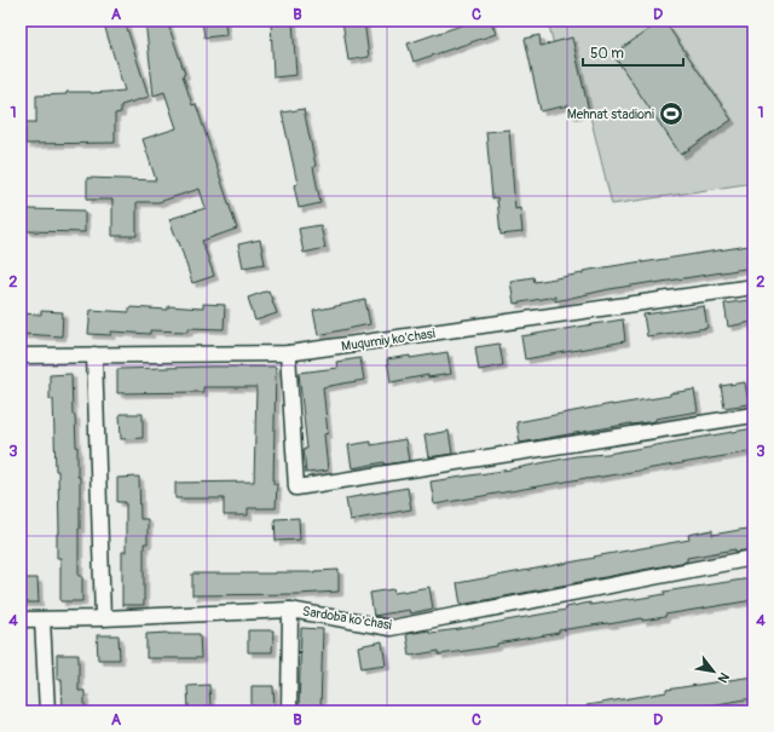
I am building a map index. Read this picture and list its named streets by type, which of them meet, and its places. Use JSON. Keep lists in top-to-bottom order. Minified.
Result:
{"streets":{"street":["Muqumiy ko'chasi","Sardoba ko'chasi"]},"places":{"sports":["Mehnat stadioni"]},"scale_bar":"50 m","north":"bottom right","grid":{"columns":["A","B","C","D"],"rows":["1","2","3","4"]}}
